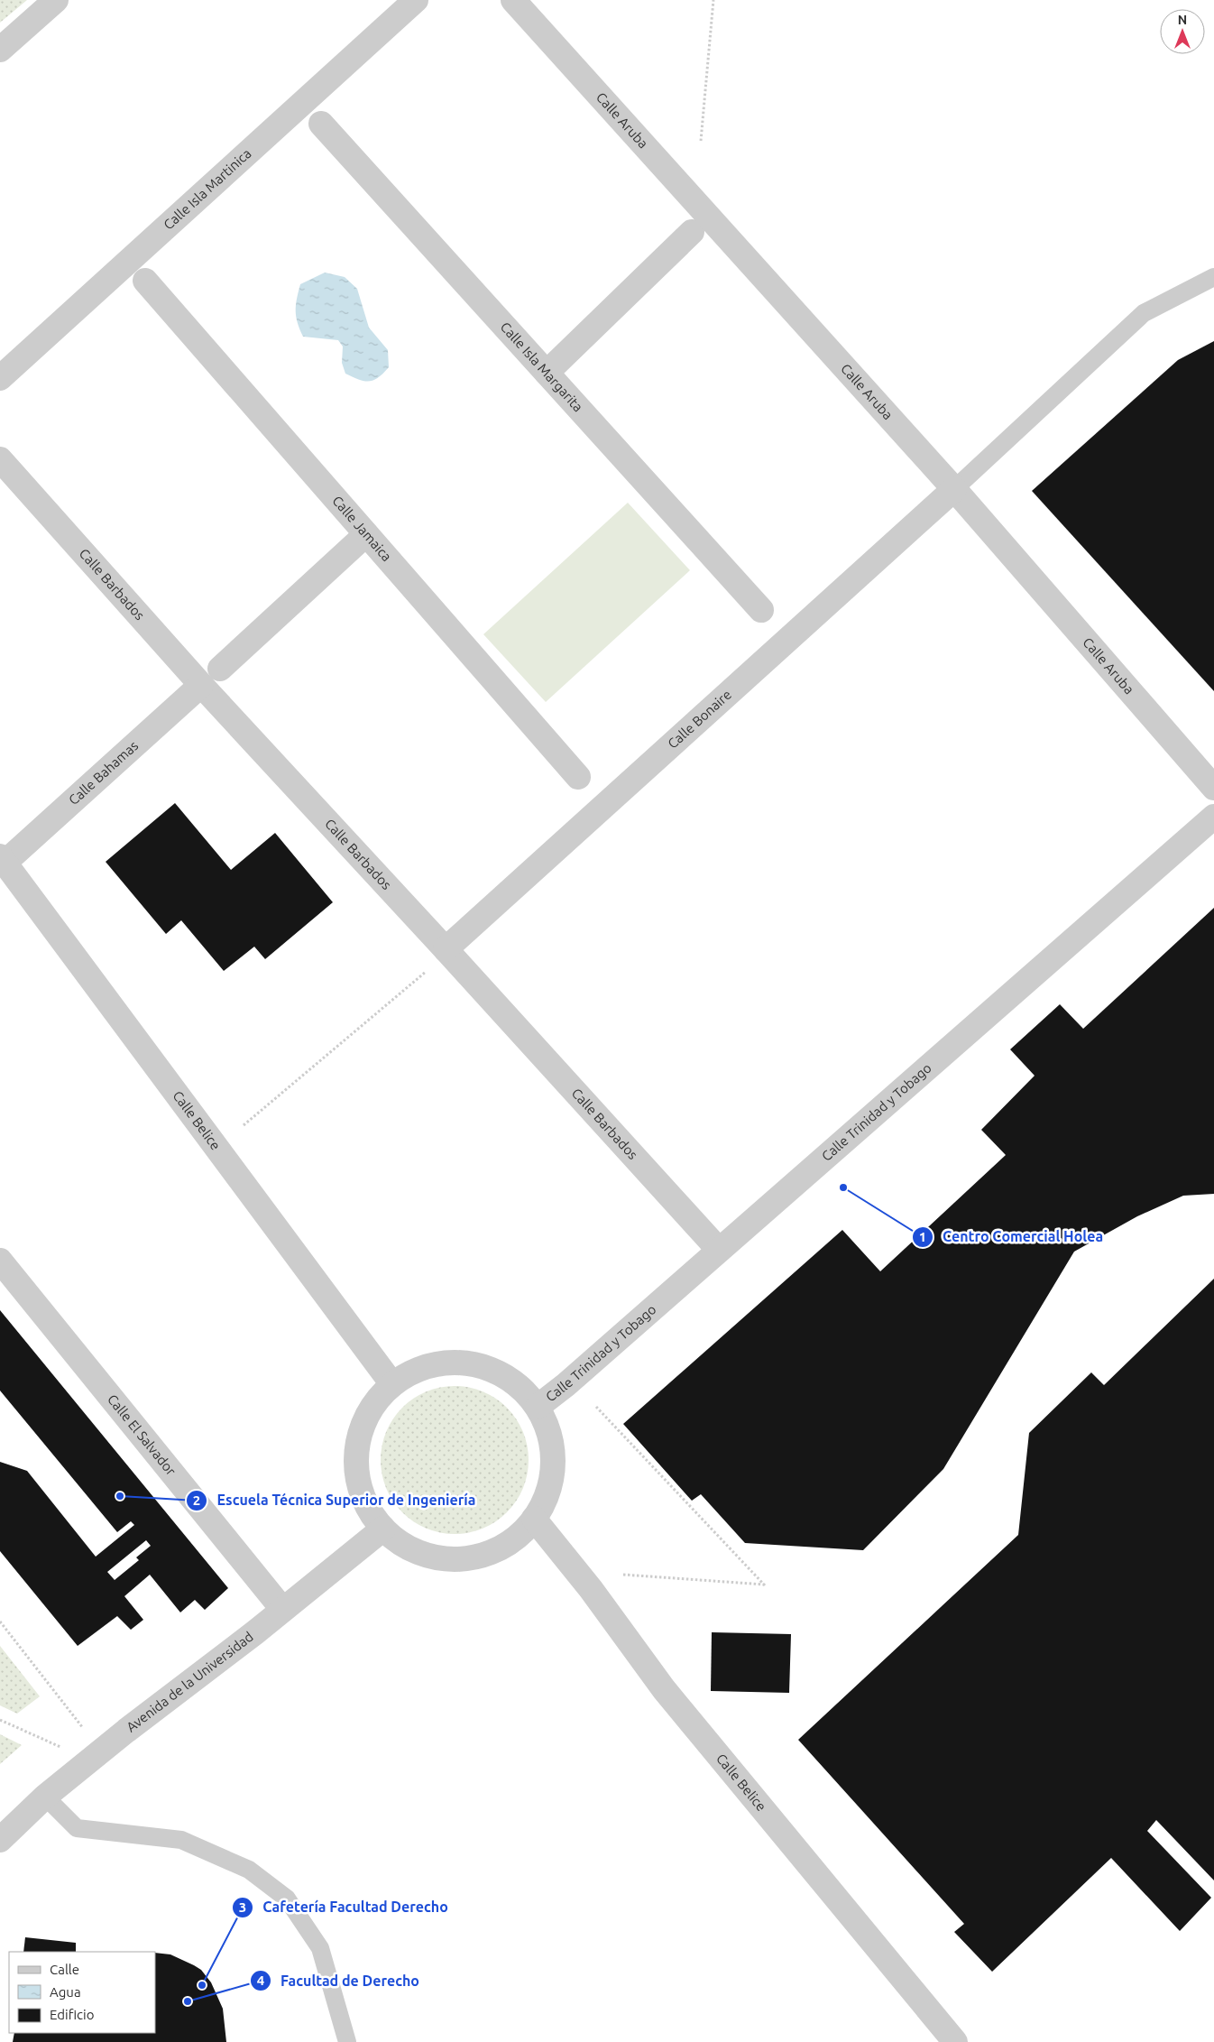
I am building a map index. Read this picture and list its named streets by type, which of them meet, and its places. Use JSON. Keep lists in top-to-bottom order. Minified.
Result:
{"streets":{"street":["Calle Aruba","Calle Isla Martinica","Calle Isla Margarita","Calle Jamaica","Calle Barbados","Calle Bonaire","Calle Bahamas","Calle Trinidad y Tobago","Calle Belice","Calle El Salvador","Avenida de la Universidad"]},"crossings":[["Calle Aruba","Calle Bonaire"],["Calle Barbados","Calle Bonaire"],["Calle Barbados","Calle Bahamas"],["Calle Barbados","Calle Trinidad y Tobago"],["Calle Bahamas","Calle Belice"],["Calle El Salvador","Avenida de la Universidad"]],"places":["Centro Comercial Holea","Escuela Técnica Superior de Ingeniería","Cafetería Facultad Derecho","Facultad de Derecho"],"legend":["Calle","Agua","Edificio"],"north":"top"}
